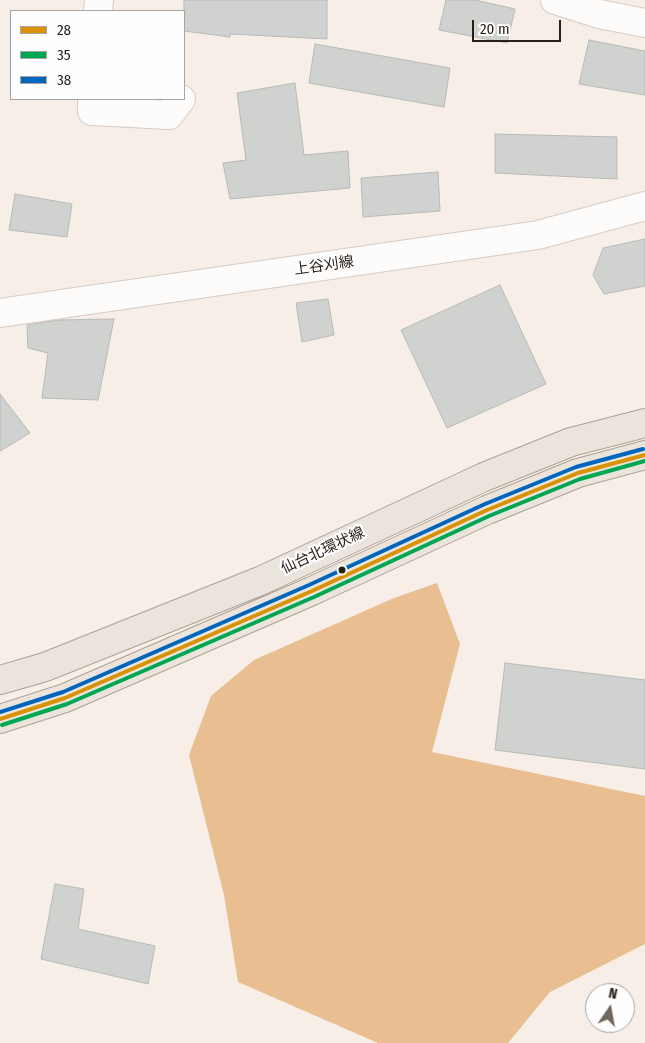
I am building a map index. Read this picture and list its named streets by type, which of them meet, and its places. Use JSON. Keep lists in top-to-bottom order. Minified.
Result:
{"streets":{"main road":["仙台北環状線"],"street":["上谷刈線"]},"lines":["transit line 38","transit line 28","transit line 35"],"legend":["28","35","38"],"scale_bar":"20 m","north":"top"}
